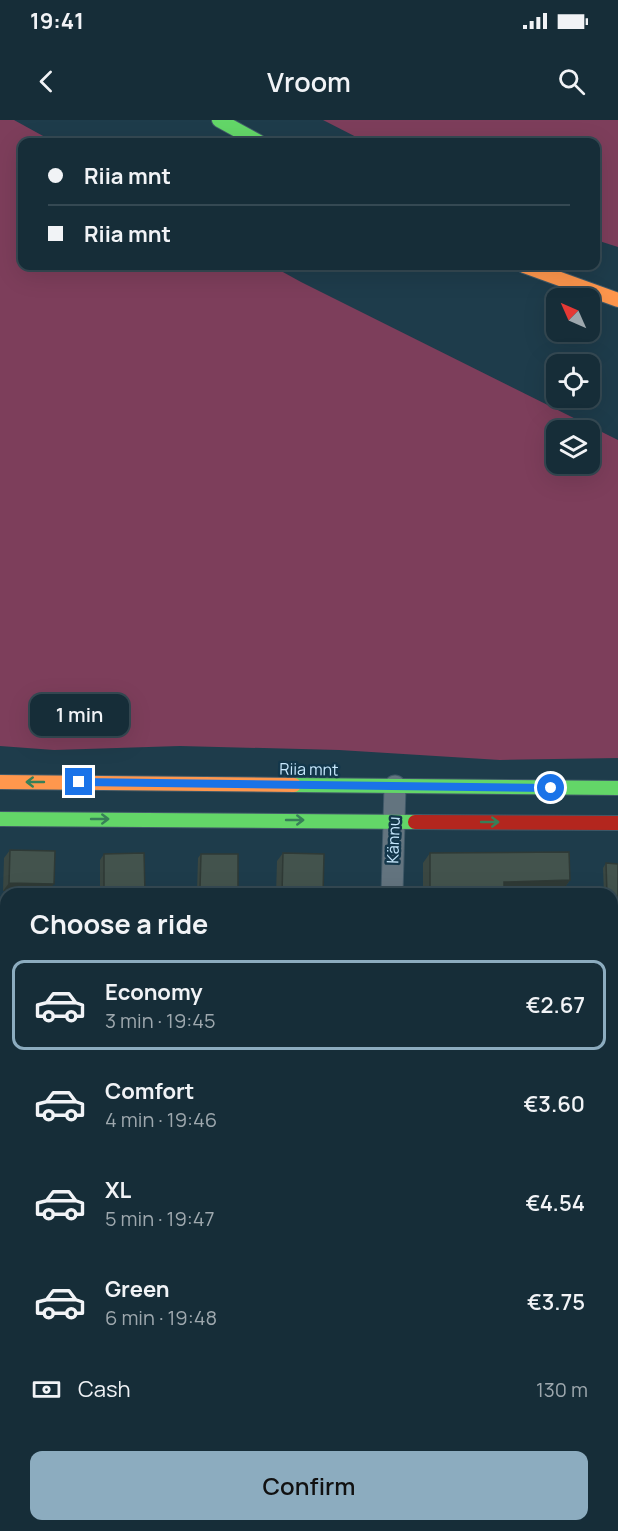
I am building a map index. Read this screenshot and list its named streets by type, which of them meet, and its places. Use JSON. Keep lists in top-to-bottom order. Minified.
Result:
{"streets":{"main road":["Riia mnt"],"street":["Kännu"]},"crossings":[["Riia mnt","Kännu"]],"north":"top left","page":{"status":"19:41","header":"Vroom","banner":["Riia mnt","Riia mnt"],"bubble":"1 min","heading":"Choose a ride","list":[{"name":"Economy","note":"3 min · 19:45","value":"€2.67"},{"name":"Comfort","note":"4 min · 19:46","value":"€3.60"},{"name":"XL","note":"5 min · 19:47","value":"€4.54"},{"name":"Green","note":"6 min · 19:48","value":"€3.75"}],"pay":["Cash","130 m"],"buttons":"Confirm"}}
